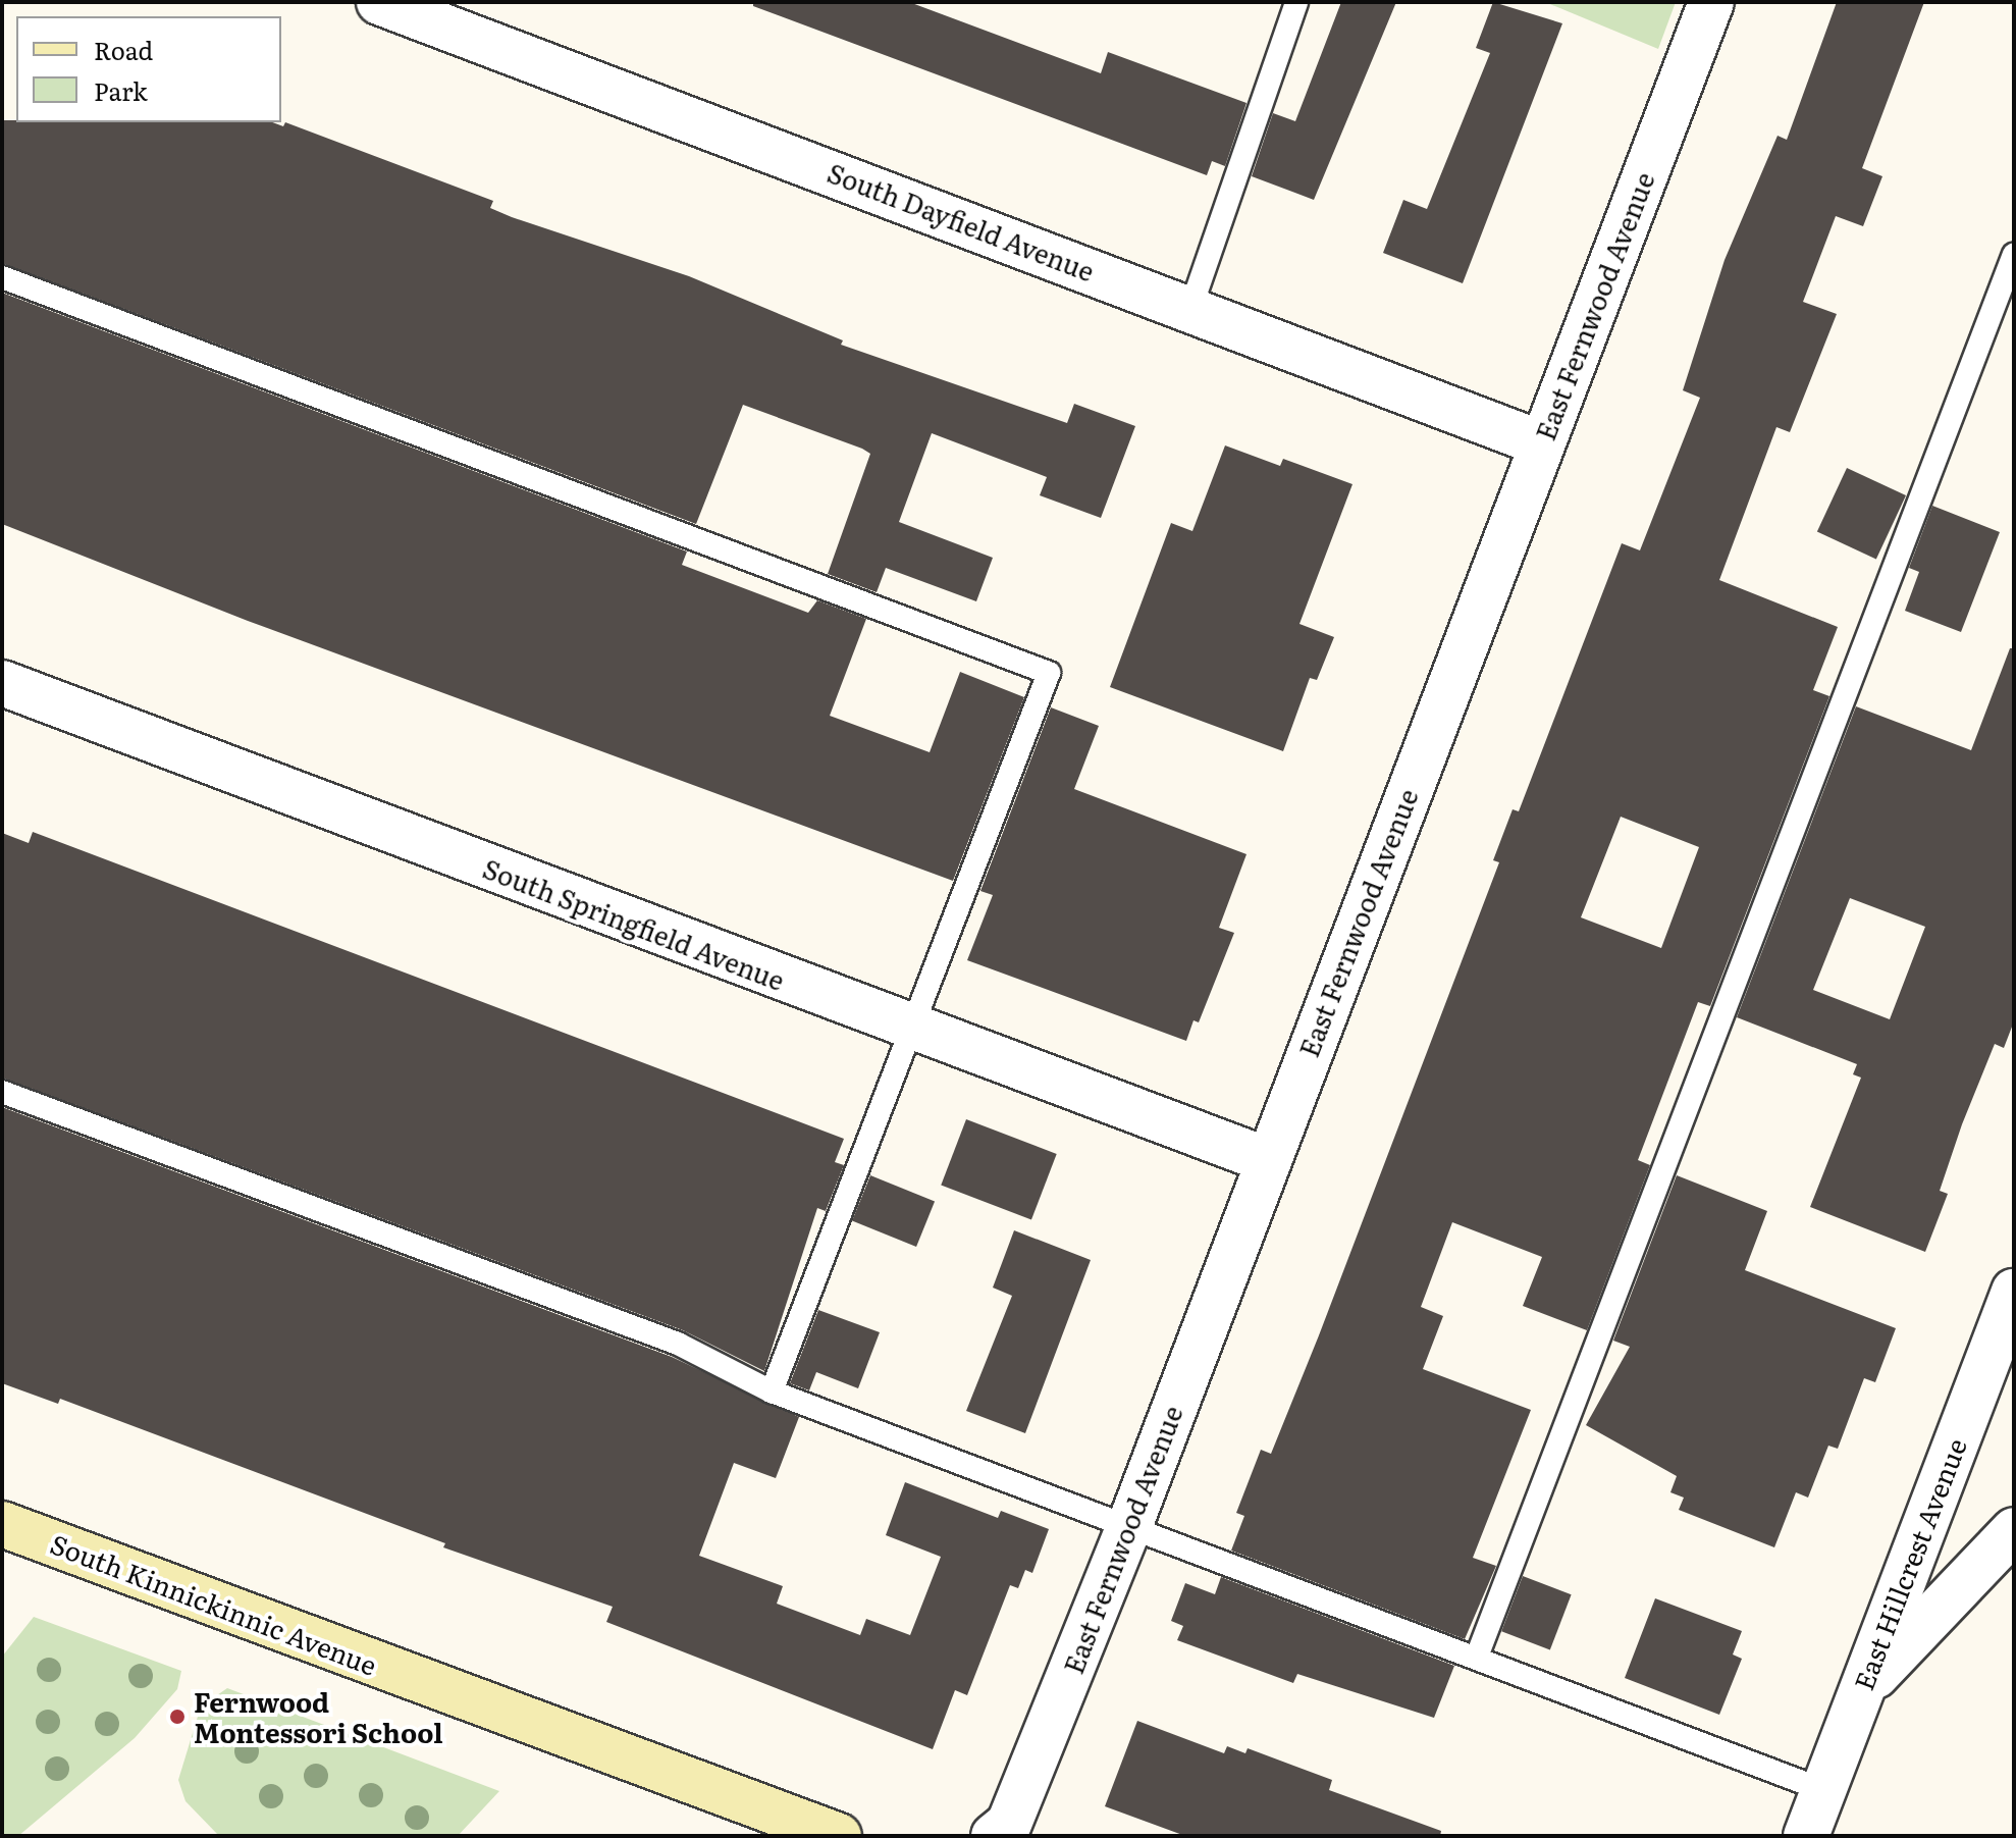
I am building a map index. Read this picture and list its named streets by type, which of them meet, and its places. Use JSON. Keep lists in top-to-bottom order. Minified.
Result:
{"streets":{"main road":["South Kinnickinnic Avenue"],"street":["South Dayfield Avenue","East Fernwood Avenue","South Springfield Avenue","East Hillcrest Avenue"]},"crossings":[["South Dayfield Avenue","East Fernwood Avenue"],["East Fernwood Avenue","South Springfield Avenue"]],"places":["Fernwood Montessori School"],"legend":["Road","Park"]}
